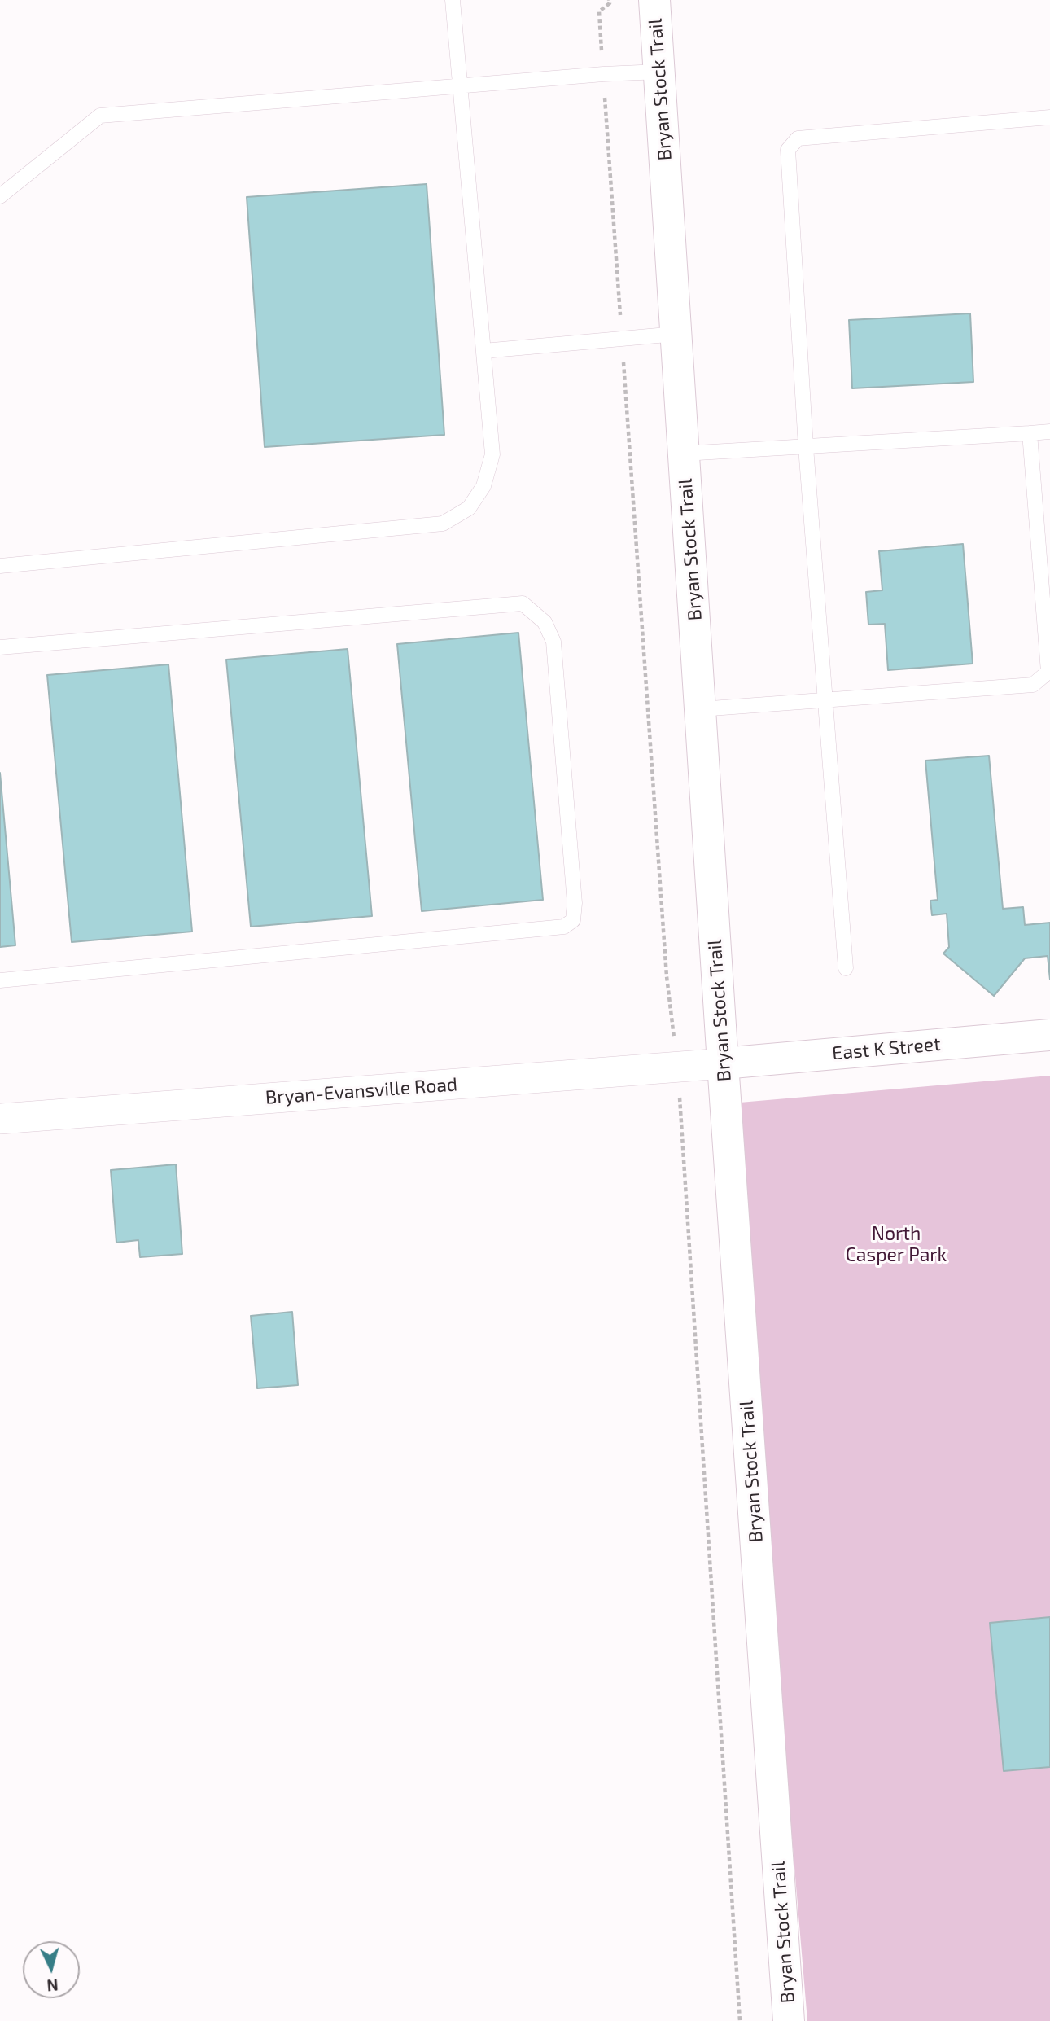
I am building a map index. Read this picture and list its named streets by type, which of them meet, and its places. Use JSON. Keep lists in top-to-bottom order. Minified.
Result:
{"streets":{"main road":["Bryan Stock Trail","East K Street"],"street":["Bryan-Evansville Road"]},"crossings":[["Bryan Stock Trail","East K Street"],["Bryan Stock Trail","Bryan-Evansville Road"],["East K Street","Bryan-Evansville Road"]],"parks":["North Casper Park"],"north":"bottom"}
